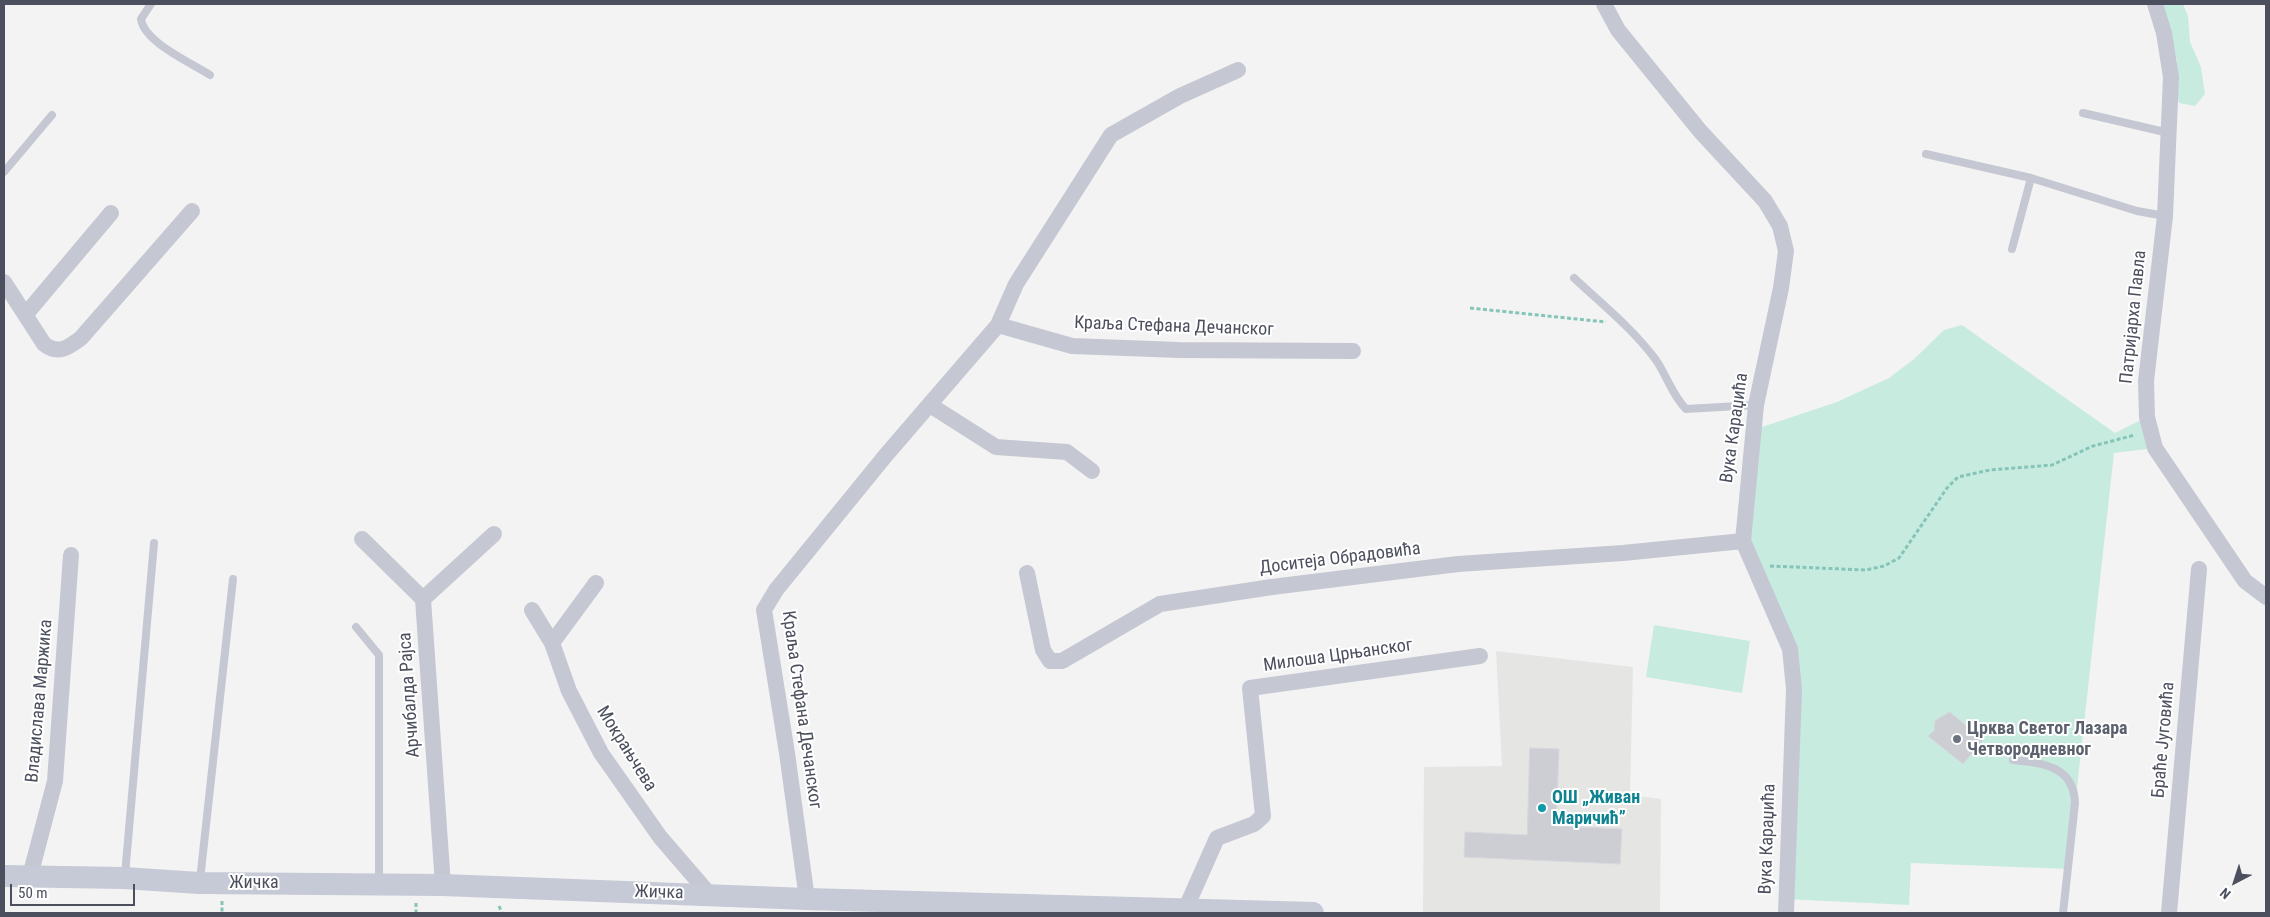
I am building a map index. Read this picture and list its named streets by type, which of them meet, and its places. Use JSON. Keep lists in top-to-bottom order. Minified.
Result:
{"streets":{"main road":["Жичка"],"street":["Патријарха Павла","Краља Стефана Дечанског","Вука Караџића","Доситеја Обрадовића","Милоша Црњанског","Арчибалда Рајса","Владислава Маржика","Браће Југовића","Мокрањчева"]},"crossings":[["Краља Стефана Дечанског","Жичка"],["Вука Караџића","Доситеја Обрадовића"],["Милоша Црњанског","Жичка"],["Арчибалда Рајса","Жичка"],["Владислава Маржика","Жичка"],["Мокрањчева","Жичка"]],"places":["Црква Светог Лазара Четвородневног","ОШ „Живан Маричић”"],"scale_bar":"50 m","north":"bottom left"}
